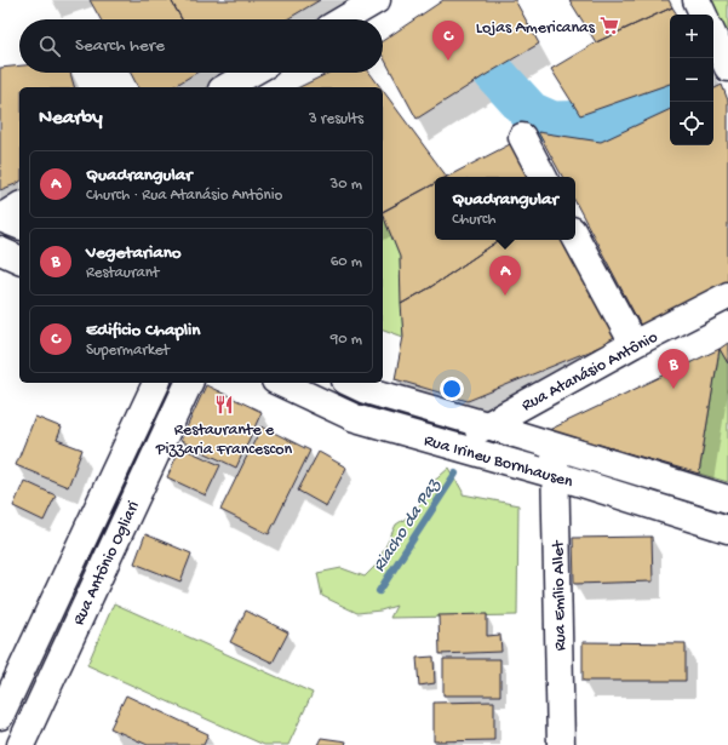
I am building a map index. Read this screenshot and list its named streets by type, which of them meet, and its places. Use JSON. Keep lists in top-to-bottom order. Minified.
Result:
{"streets":{"street":["Rua Atanásio Antônio","Rua Irineu Bornhausen","Rua Antônio Ogliari","Rua Emílio Allet"]},"crossings":[["Rua Atanásio Antônio","Rua Irineu Bornhausen"],["Rua Irineu Bornhausen","Rua Emílio Allet"]],"water":["Riacho da Paz"],"places":{"supermarket":["Lojas Americanas"],"restaurant":["Restaurante e Pizzaria Francescon"]},"page":{"map_buttons":["+","−"],"search":"Search here","pins":["C","A","B"],"heading":["Nearby","3 results"],"list":[{"mark":"A","name":"Quadrangular","note":"Church · Rua Atanásio Antônio","value":"30 m"},{"mark":"B","name":"Vegetariano","note":"Restaurant","value":"60 m"},{"mark":"C","name":"Edificio Chaplin","note":"Supermarket","value":"90 m"}],"popup":["Quadrangular","Church"]}}
